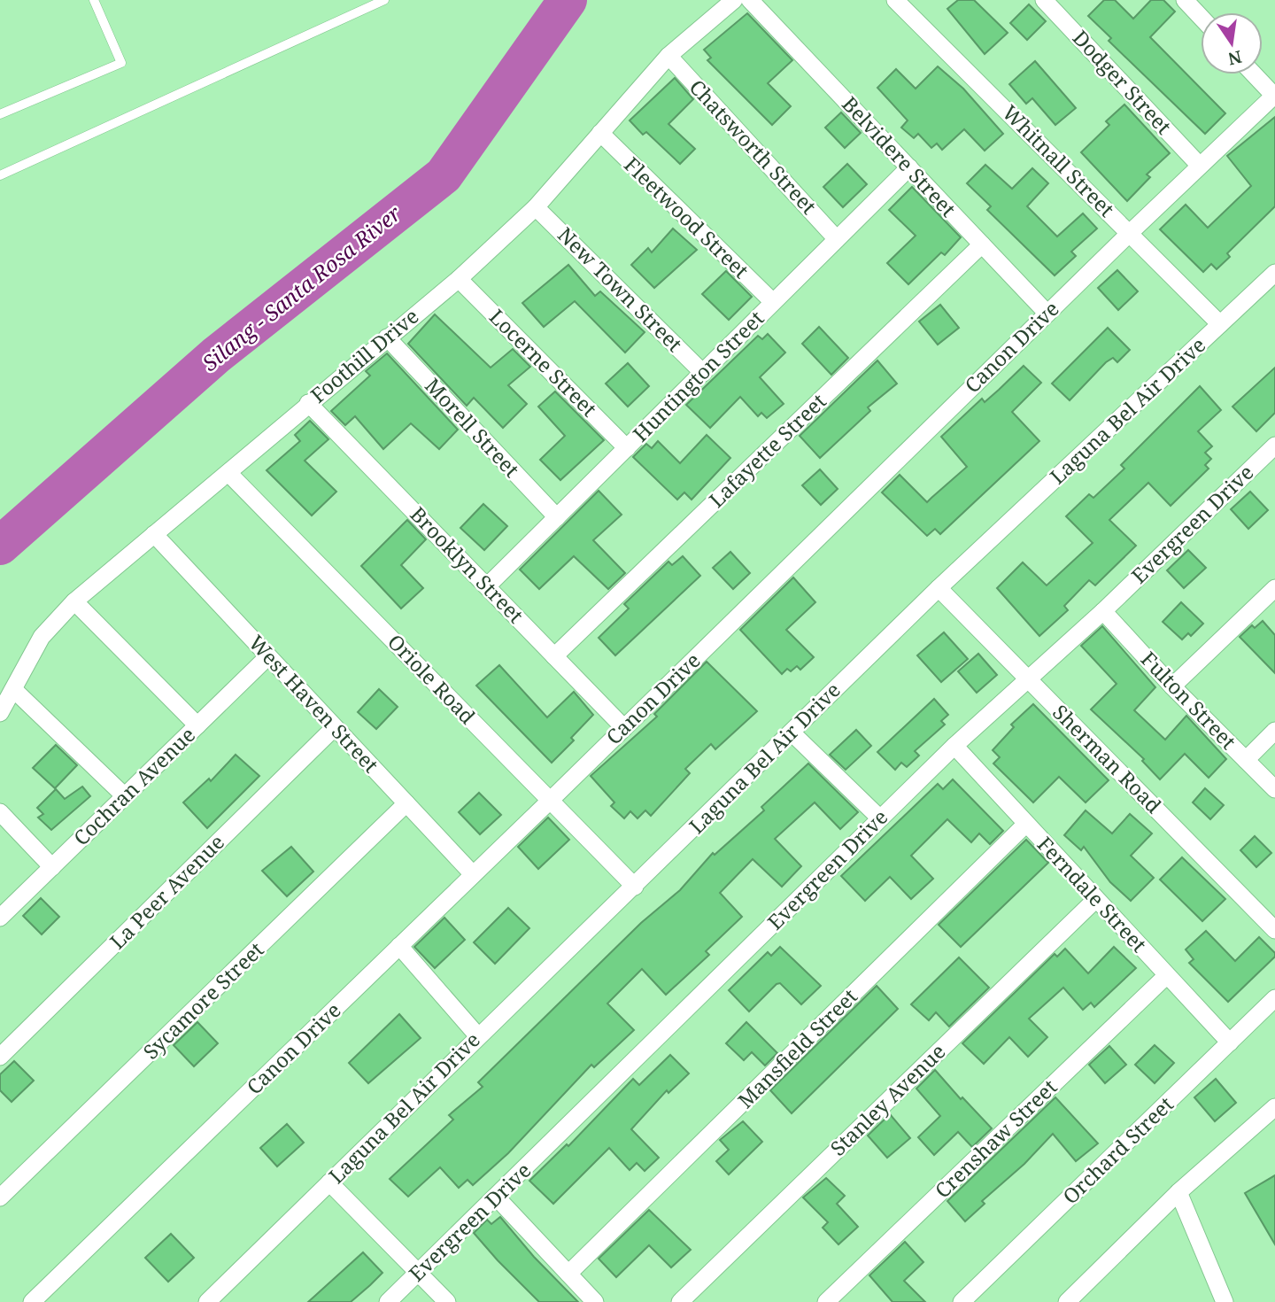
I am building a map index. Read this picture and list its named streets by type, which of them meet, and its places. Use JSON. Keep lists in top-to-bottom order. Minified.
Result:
{"streets":{"street":["Dodger Street","Chatsworth Street","Belvidere Street","Whitnall Street","Fleetwood Street","New Town Street","Canon Drive","Foothill Drive","Locerne Street","Huntington Street","Laguna Bel Air Drive","Morell Street","Lafayette Street","Evergreen Drive","Brooklyn Street","Oriole Road","Fulton Street","West Haven Street","Sherman Road","Cochran Avenue","La Peer Avenue","Ferndale Street","Sycamore Street","Mansfield Street","Stanley Avenue","Crenshaw Street","Orchard Street"]},"crossings":[["Dodger Street","Canon Drive"],["Chatsworth Street","Foothill Drive"],["Chatsworth Street","Huntington Street"],["Belvidere Street","Canon Drive"],["Belvidere Street","Huntington Street"],["Belvidere Street","Lafayette Street"],["Whitnall Street","Canon Drive"],["Whitnall Street","Laguna Bel Air Drive"],["Fleetwood Street","Foothill Drive"],["Fleetwood Street","Huntington Street"],["New Town Street","Foothill Drive"],["New Town Street","Huntington Street"],["Canon Drive","Brooklyn Street"],["Canon Drive","Oriole Road"],["Canon Drive","West Haven Street"],["Foothill Drive","Locerne Street"],["Foothill Drive","Morell Street"],["Foothill Drive","Brooklyn Street"],["Foothill Drive","Oriole Road"],["Foothill Drive","West Haven Street"],["Locerne Street","Huntington Street"],["Huntington Street","Morell Street"],["Huntington Street","Brooklyn Street"],["Laguna Bel Air Drive","Oriole Road"],["Laguna Bel Air Drive","Sherman Road"],["Lafayette Street","Brooklyn Street"],["Evergreen Drive","Fulton Street"],["Evergreen Drive","Sherman Road"],["Evergreen Drive","Ferndale Street"],["West Haven Street","Cochran Avenue"],["West Haven Street","La Peer Avenue"],["West Haven Street","Sycamore Street"],["Ferndale Street","Mansfield Street"],["Ferndale Street","Stanley Avenue"],["Ferndale Street","Crenshaw Street"],["Ferndale Street","Orchard Street"]],"water":["Silang - Santa Rosa River"],"north":"bottom"}
